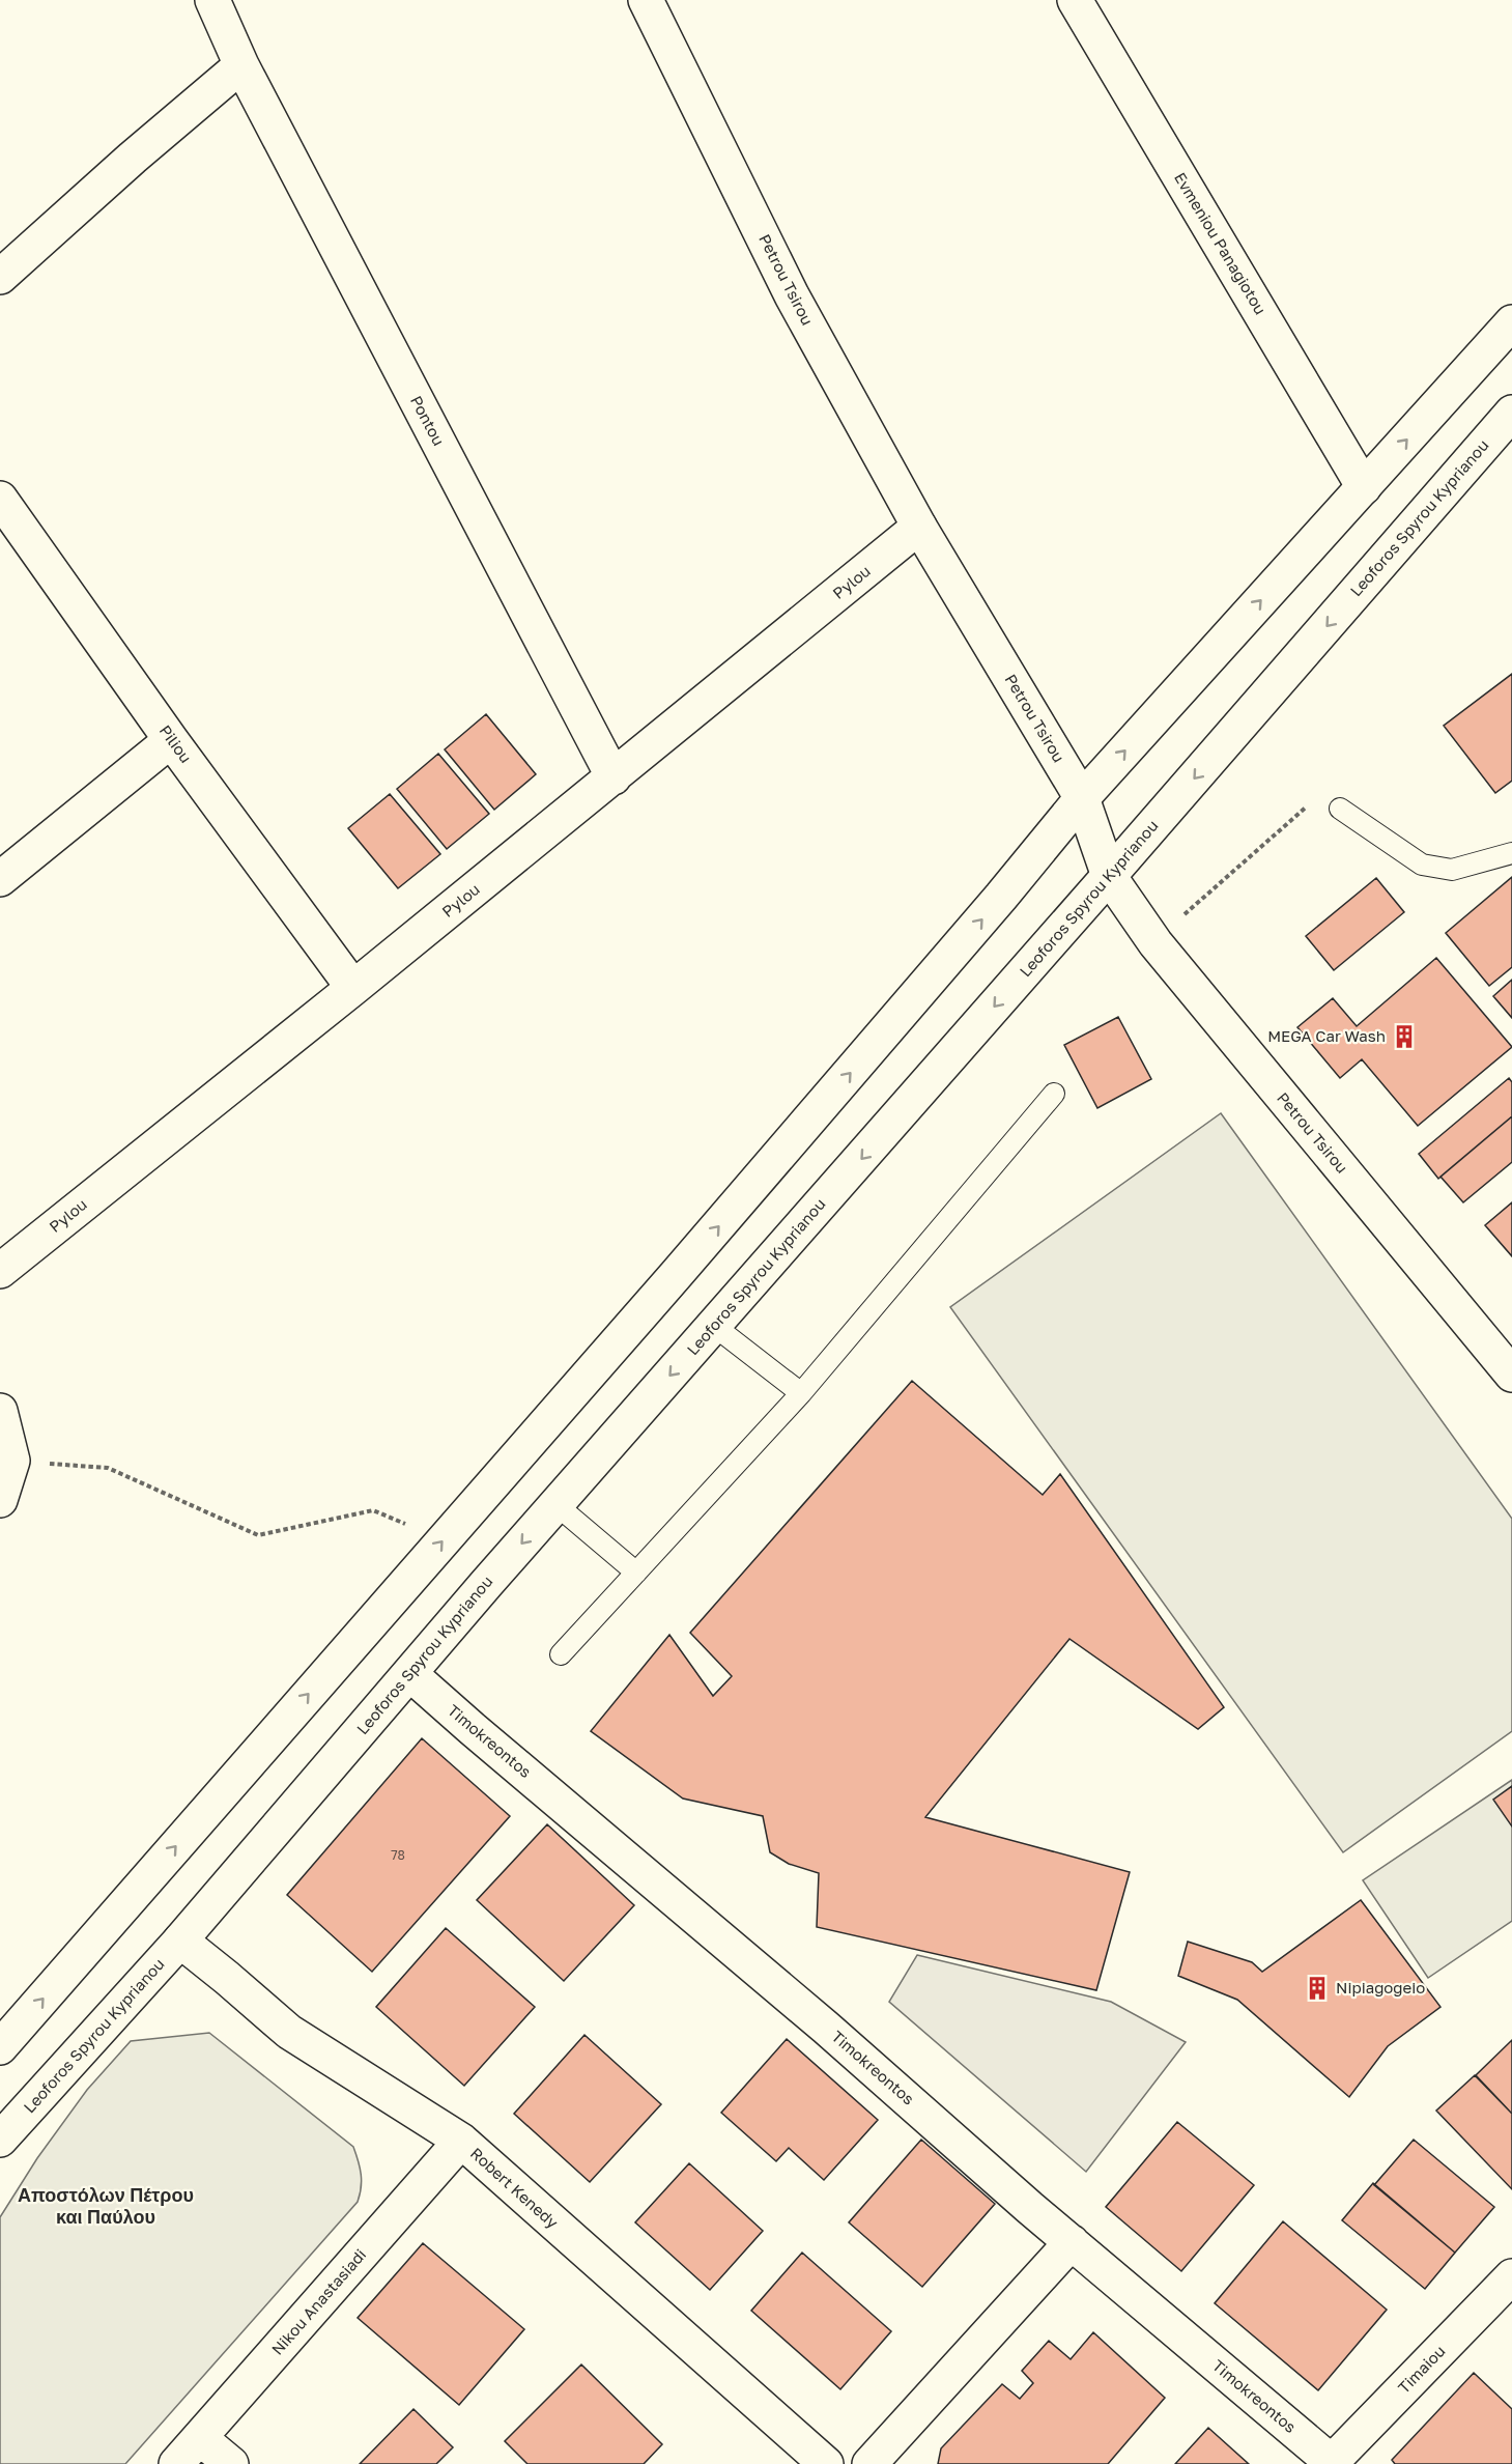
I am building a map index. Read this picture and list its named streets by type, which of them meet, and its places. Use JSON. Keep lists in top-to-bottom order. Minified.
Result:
{"streets":{"street":["Evmeniou Panagiotou","Petrou Tsirou","Pontou","Leoforos Spyrou Kyprianou","Pylou","Piliou","Timokreontos","Robert Kenedy","Nikou Anastasiadi","Timaiou"]},"crossings":[["Petrou Tsirou","Leoforos Spyrou Kyprianou"],["Petrou Tsirou","Pylou"],["Pontou","Pylou"],["Leoforos Spyrou Kyprianou","Timokreontos"],["Leoforos Spyrou Kyprianou","Robert Kenedy"],["Pylou","Piliou"],["Timokreontos","Timaiou"],["Robert Kenedy","Nikou Anastasiadi"]],"districts":["Αποστόλων Πέτρου και Παύλου"],"places":{"building":["MEGA Car Wash","Nipiagogeio"]},"house_numbers":["78"]}
